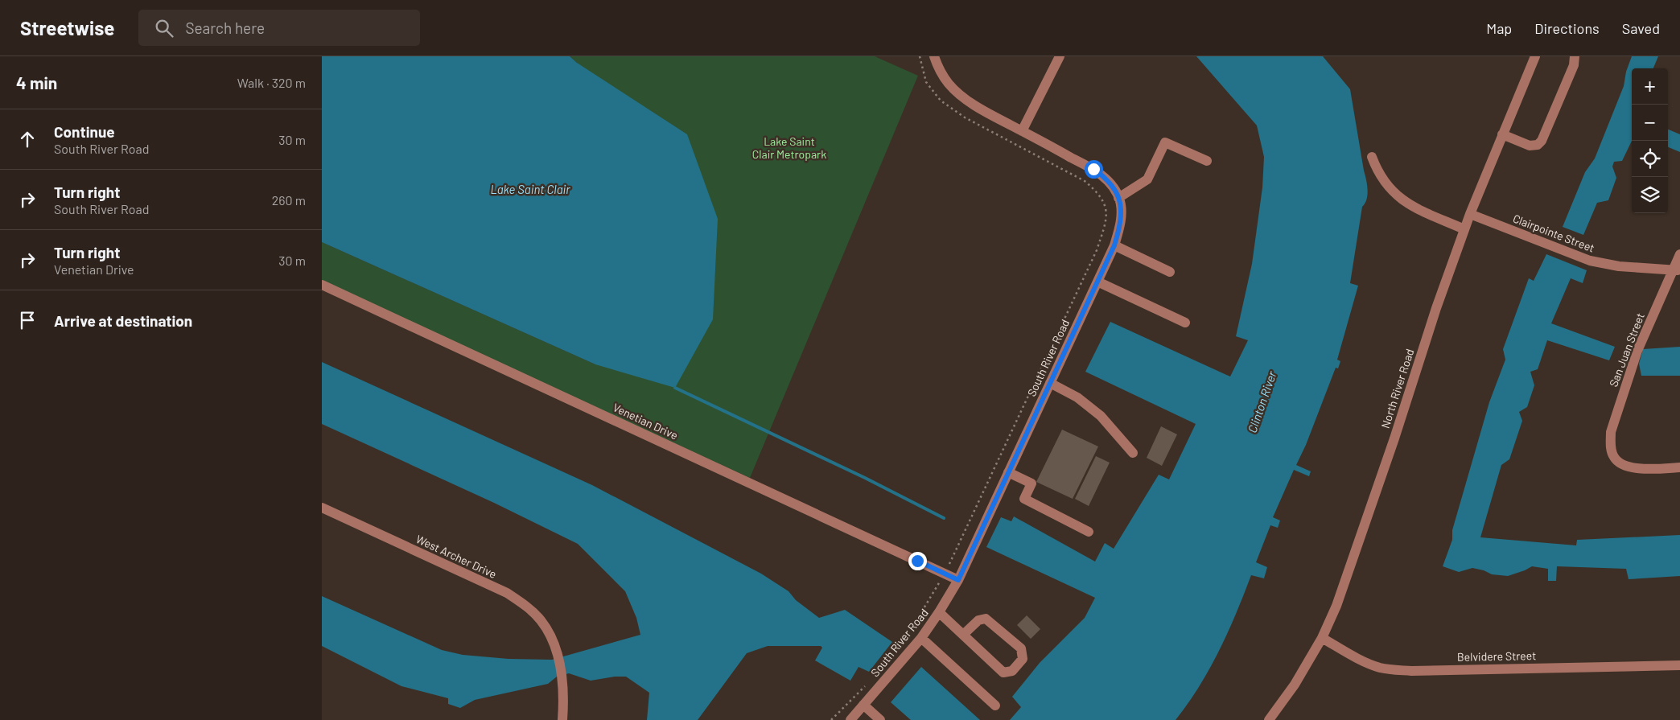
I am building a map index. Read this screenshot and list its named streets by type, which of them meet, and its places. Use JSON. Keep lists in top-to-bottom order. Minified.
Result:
{"streets":{"street":["Clairpointe Street","San Juan Street","South River Road","North River Road","Venetian Drive","West Archer Drive","Belvidere Street"]},"crossings":[["Clairpointe Street","San Juan Street"],["Clairpointe Street","North River Road"],["South River Road","Venetian Drive"],["North River Road","Belvidere Street"]],"water":["Lake Saint Clair","Clinton River"],"parks":["Lake Saint Clair Metropark"],"page":{"header":"Streetwise","search":"Search here","nav":["Map","Directions","Saved"],"heading":["4 min","Walk · 320 m"],"map_buttons":["+","−"],"list":[["Continue","South River Road","30 m"],["Turn right","South River Road","260 m"],["Turn right","Venetian Drive","30 m"],"Arrive at destination"]}}
